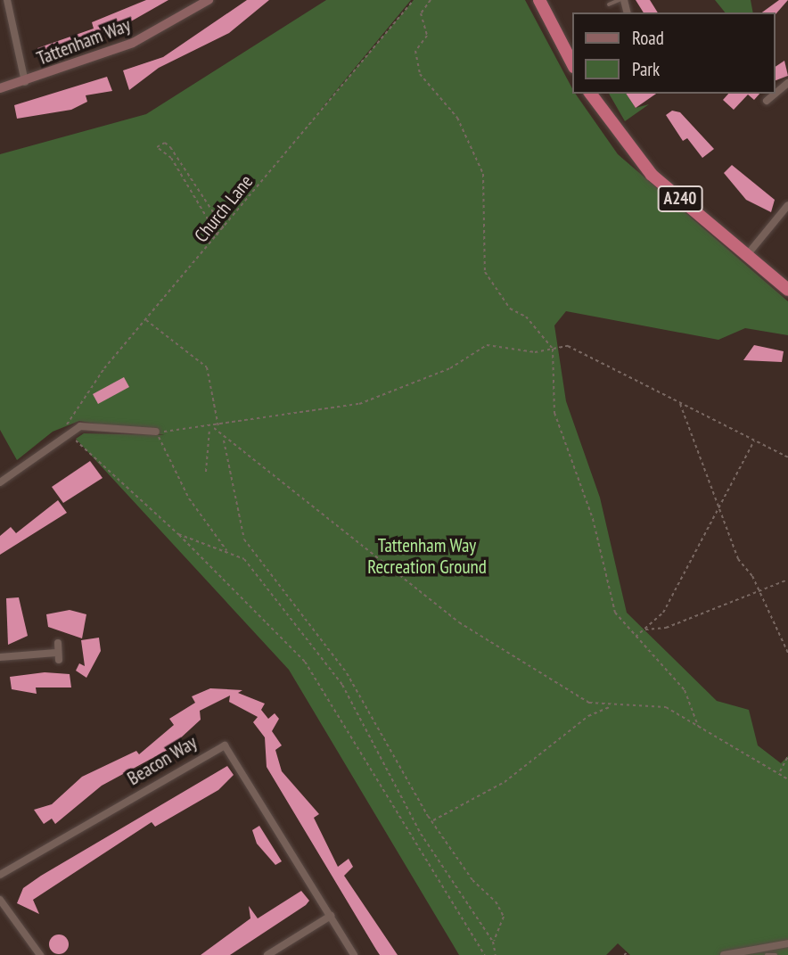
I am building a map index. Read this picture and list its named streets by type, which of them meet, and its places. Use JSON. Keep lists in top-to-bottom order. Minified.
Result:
{"streets":{"highway":["A240"],"main road":["Tattenham Way"],"street":["Beacon Way"],"path":["Church Lane"]},"parks":["Tattenham Way Recreation Ground"],"legend":["Road","Park"]}
